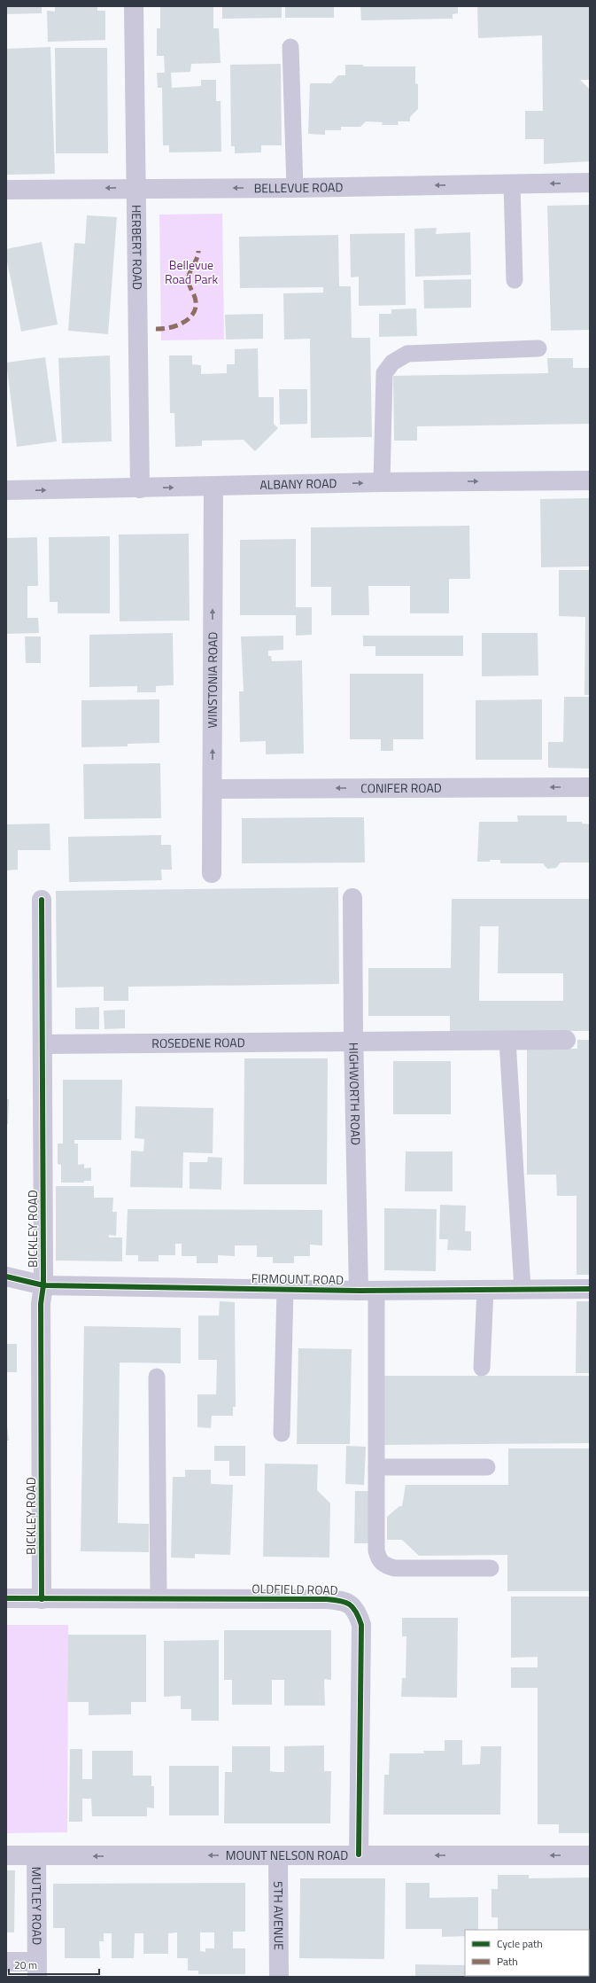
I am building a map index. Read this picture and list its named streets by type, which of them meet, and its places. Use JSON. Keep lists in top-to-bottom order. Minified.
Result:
{"streets":{"street":["BELLEVUE ROAD","HERBERT ROAD","ALBANY ROAD","WINSTONIA ROAD","CONIFER ROAD","ROSEDENE ROAD","HIGHWORTH ROAD","BICKLEY ROAD","FIRMOUNT ROAD","OLDFIELD ROAD","MOUNT NELSON ROAD","MUTLEY ROAD","5TH AVENUE"]},"crossings":[["BELLEVUE ROAD","HERBERT ROAD"],["HERBERT ROAD","ALBANY ROAD"],["ALBANY ROAD","WINSTONIA ROAD"],["WINSTONIA ROAD","CONIFER ROAD"],["ROSEDENE ROAD","HIGHWORTH ROAD"],["ROSEDENE ROAD","BICKLEY ROAD"],["HIGHWORTH ROAD","FIRMOUNT ROAD"],["BICKLEY ROAD","FIRMOUNT ROAD"],["BICKLEY ROAD","OLDFIELD ROAD"],["OLDFIELD ROAD","MOUNT NELSON ROAD"],["MOUNT NELSON ROAD","MUTLEY ROAD"],["MOUNT NELSON ROAD","5TH AVENUE"]],"one_way":["BELLEVUE ROAD","ALBANY ROAD","WINSTONIA ROAD","CONIFER ROAD","MOUNT NELSON ROAD"],"parks":["Bellevue Road Park"],"legend":["Cycle path","Path"],"scale_bar":"20 m"}
